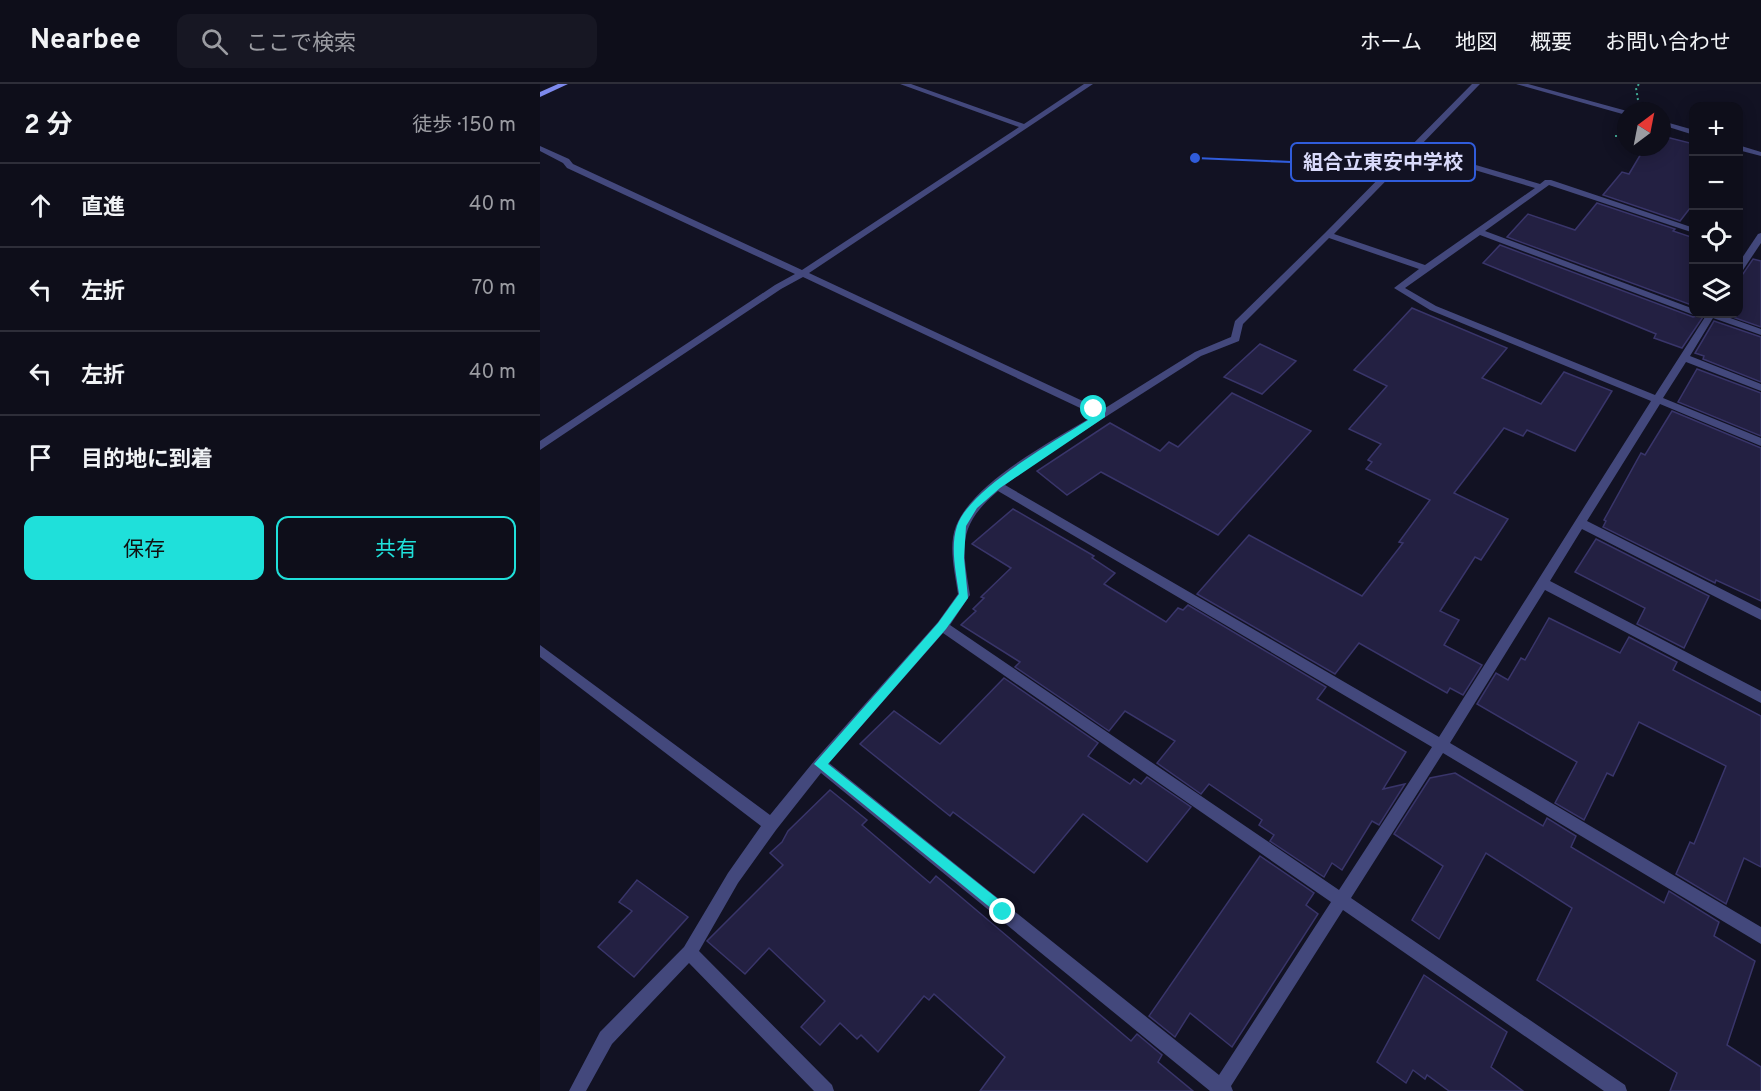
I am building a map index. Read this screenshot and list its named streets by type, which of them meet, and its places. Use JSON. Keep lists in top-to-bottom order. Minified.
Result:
{"places":["組合立東安中学校"],"north":"top right","page":{"header":"Nearbee","search":"ここで検索","nav":["ホーム","地図","概要","お問い合わせ"],"heading":["2 分","徒歩 · 150 m"],"map_buttons":["+","−"],"list":[["直進","40 m"],["左折","70 m"],["左折","40 m"],"目的地に到着"],"buttons":["保存","共有"]}}
